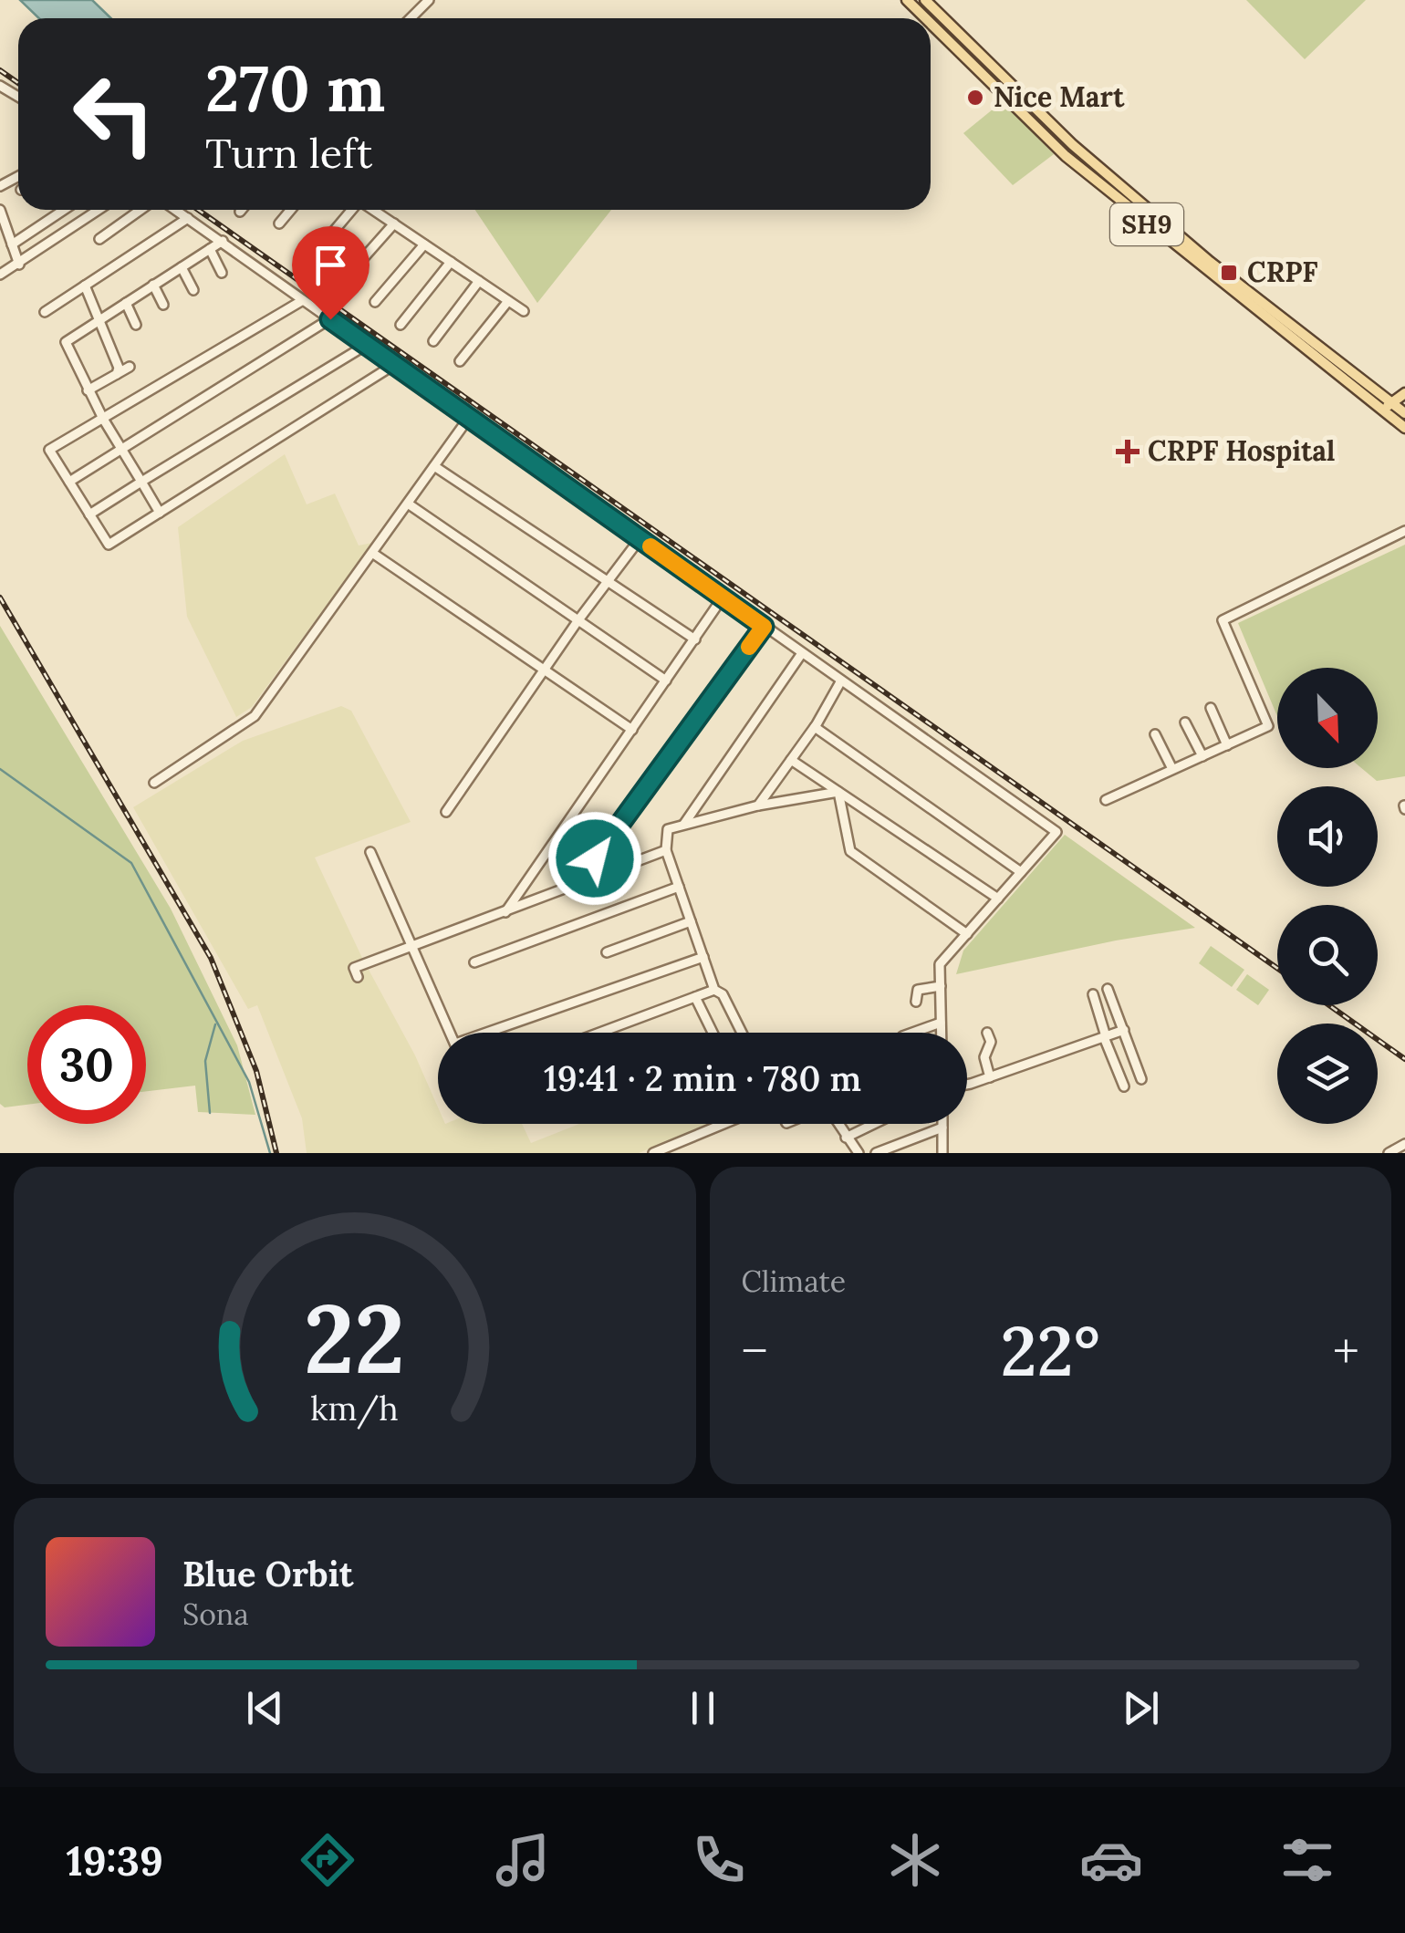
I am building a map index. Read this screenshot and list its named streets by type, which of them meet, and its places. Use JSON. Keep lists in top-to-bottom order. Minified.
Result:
{"streets":{"main road":["SH9"]},"places":{"other":["Nice Mart"],"transit":["CRPF"],"health":["CRPF Hospital"]},"north":"bottom right","page":{"turn":["270 m","Turn left"],"limit":"30","trip":"19:41 · 2 min · 780 m","tile":"Climate","heat":["−","22°","+"],"song":["Blue Orbit","Sona"],"tabs":"19:39","gauge":["22","km/h"]}}
